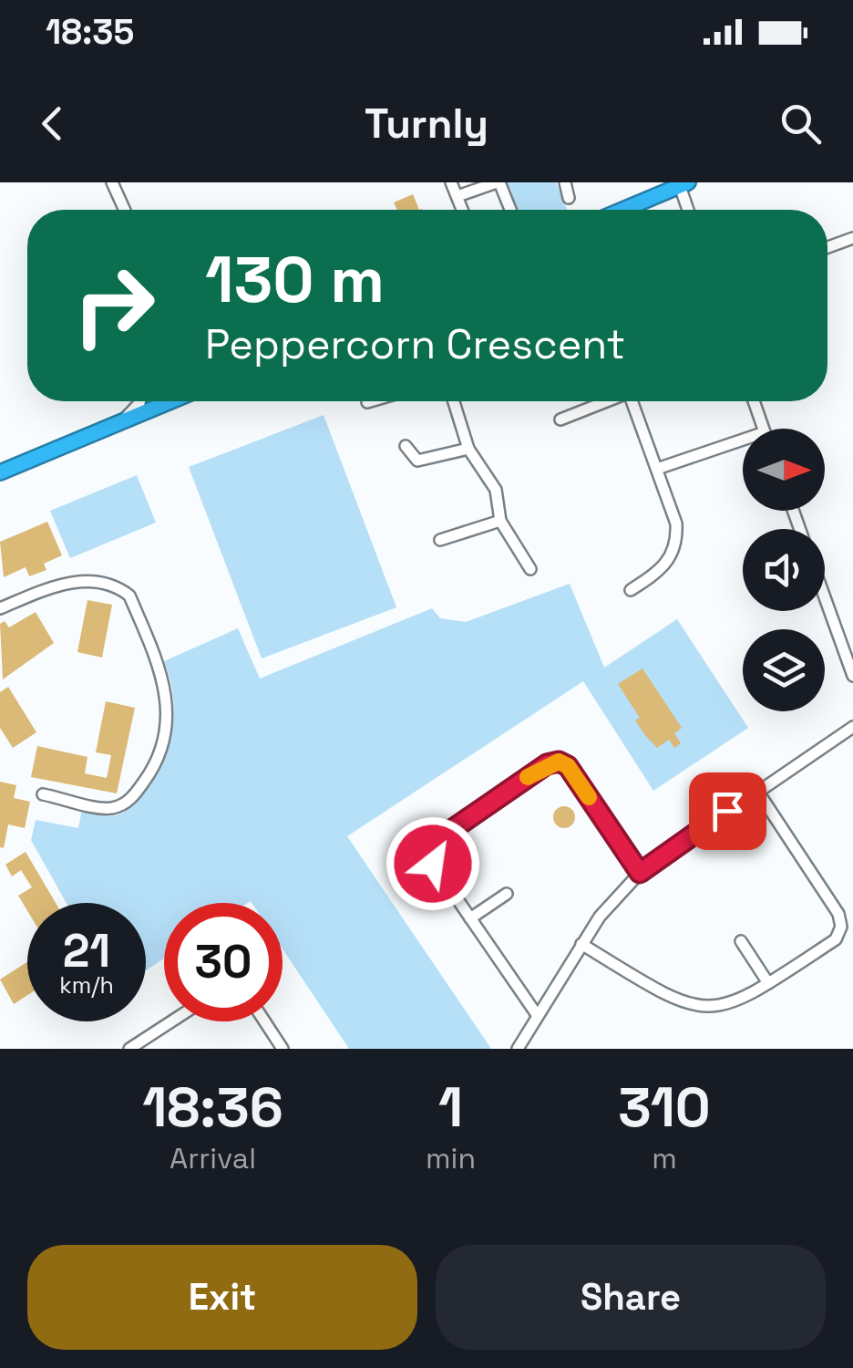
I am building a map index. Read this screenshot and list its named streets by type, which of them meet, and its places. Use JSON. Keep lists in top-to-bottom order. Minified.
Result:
{"north":"right","page":{"status":"18:35","header":"Turnly","turn":["130 m","Peppercorn Crescent"],"speed":"21 km/h","limit":"30","eta":["18:36","Arrival","1","min","310","m"],"buttons":["Exit","Share"]}}
